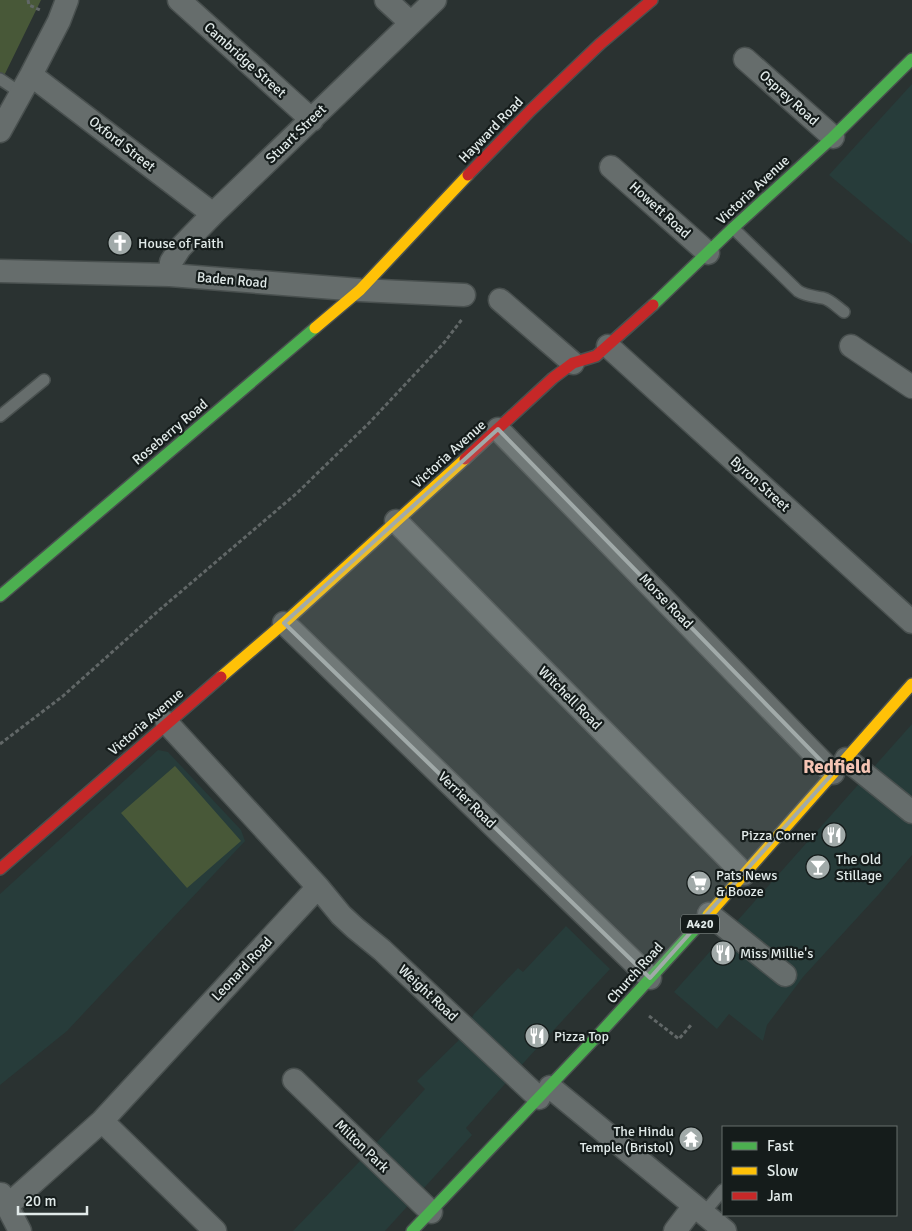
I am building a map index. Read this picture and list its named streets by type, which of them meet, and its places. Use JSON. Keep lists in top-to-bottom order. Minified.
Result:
{"streets":{"street":["Cambridge Street","Osprey Road","Hayward Road","Stuart Street","Oxford Street","Victoria Avenue","Howett Road","Baden Road","Roseberry Road","Byron Street","Morse Road","Witchell Road","Verrier Road","A420","Leonard Road","Church Road","Weight Road","Milton Park"]},"crossings":[["Cambridge Street","Stuart Street"],["Osprey Road","Victoria Avenue"],["Hayward Road","Baden Road"],["Hayward Road","Roseberry Road"],["Stuart Street","Oxford Street"],["Stuart Street","Baden Road"],["Victoria Avenue","Howett Road"],["Victoria Avenue","Byron Street"],["Victoria Avenue","Morse Road"],["Victoria Avenue","Witchell Road"],["Victoria Avenue","Verrier Road"],["Baden Road","Roseberry Road"],["Morse Road","Church Road"],["Witchell Road","Church Road"],["Verrier Road","Church Road"],["Leonard Road","Weight Road"],["Church Road","Weight Road"],["Church Road","Milton Park"]],"districts":["Redfield"],"places":{"church":["House of Faith"],"restaurant":["Pizza Corner","Miss Millie's","Pizza Top"],"bar":["The Old Stillage"],"supermarket":["Pats News & Booze"],"temple":["The Hindu Temple (Bristol)"]},"legend":["Fast","Slow","Jam"],"scale_bar":"20 m"}
